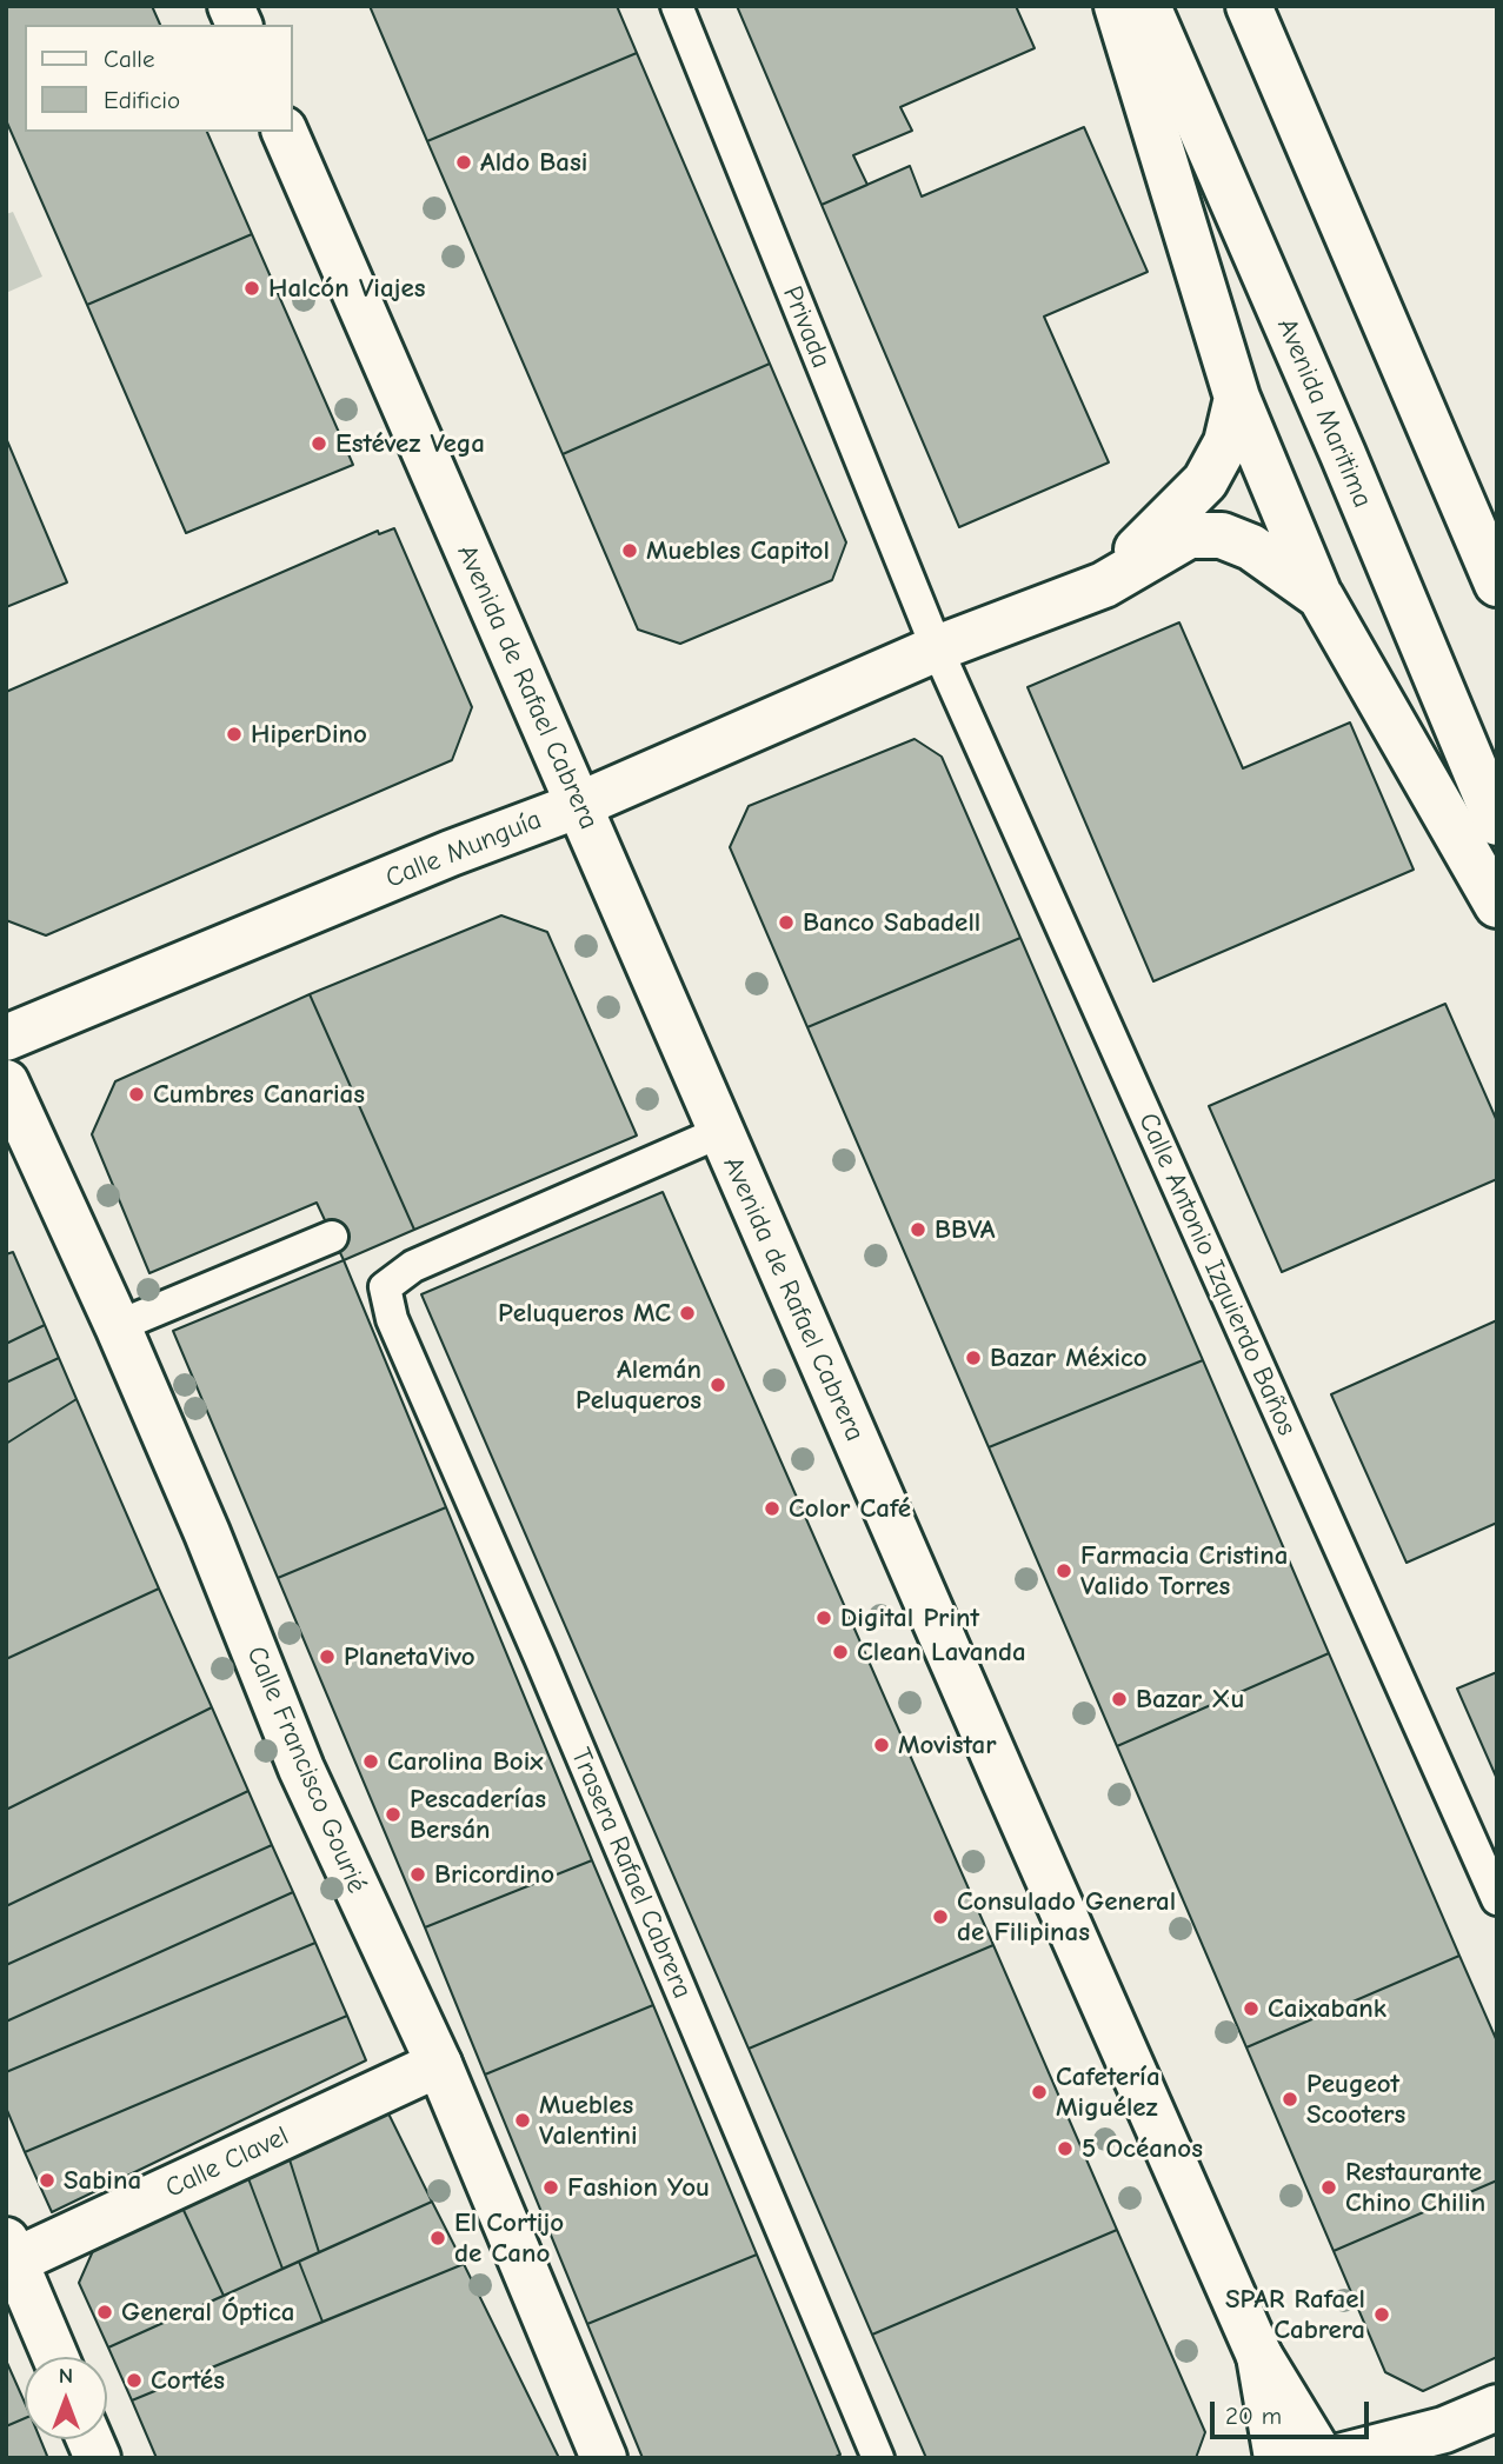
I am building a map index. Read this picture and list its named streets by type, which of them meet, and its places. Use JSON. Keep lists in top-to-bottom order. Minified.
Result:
{"streets":{"main road":["Avenida Maritima","Avenida de Rafael Cabrera","Calle Munguía","Calle Francisco Gourié","Calle Clavel"],"lane":["Privada","Calle Antonio Izquierdo Baños","Trasera Rafael Cabrera"]},"crossings":[["Privada","Calle Munguía"],["Privada","Calle Antonio Izquierdo Baños"],["Avenida de Rafael Cabrera","Calle Munguía"],["Avenida de Rafael Cabrera","Trasera Rafael Cabrera"],["Calle Munguía","Calle Antonio Izquierdo Baños"],["Calle Francisco Gourié","Calle Clavel"]],"places":["Aldo Basi","Halcón Viajes","Estévez Vega","Muebles Capitol","HiperDino","Banco Sabadell","Cumbres Canarias","BBVA","Peluqueros MC","Bazar México","Alemán Peluqueros","Color Café","Farmacia Cristina Valido Torres","Digital Print","Clean Lavanda","PlanetaVivo","Bazar Xu","Movistar","Carolina Boix","Pescaderías Bersán","Bricordino","Consulado General de Filipinas","Caixabank","Cafetería Miguélez","Peugeot Scooters","Muebles Valentini","5 Océanos","Sabina","Fashion You","Restaurante Chino Chilin","El Cortijo de Cano","General Óptica","SPAR Rafael Cabrera","Cortés"],"legend":["Calle","Edificio"],"scale_bar":"20 m","north":"top"}
